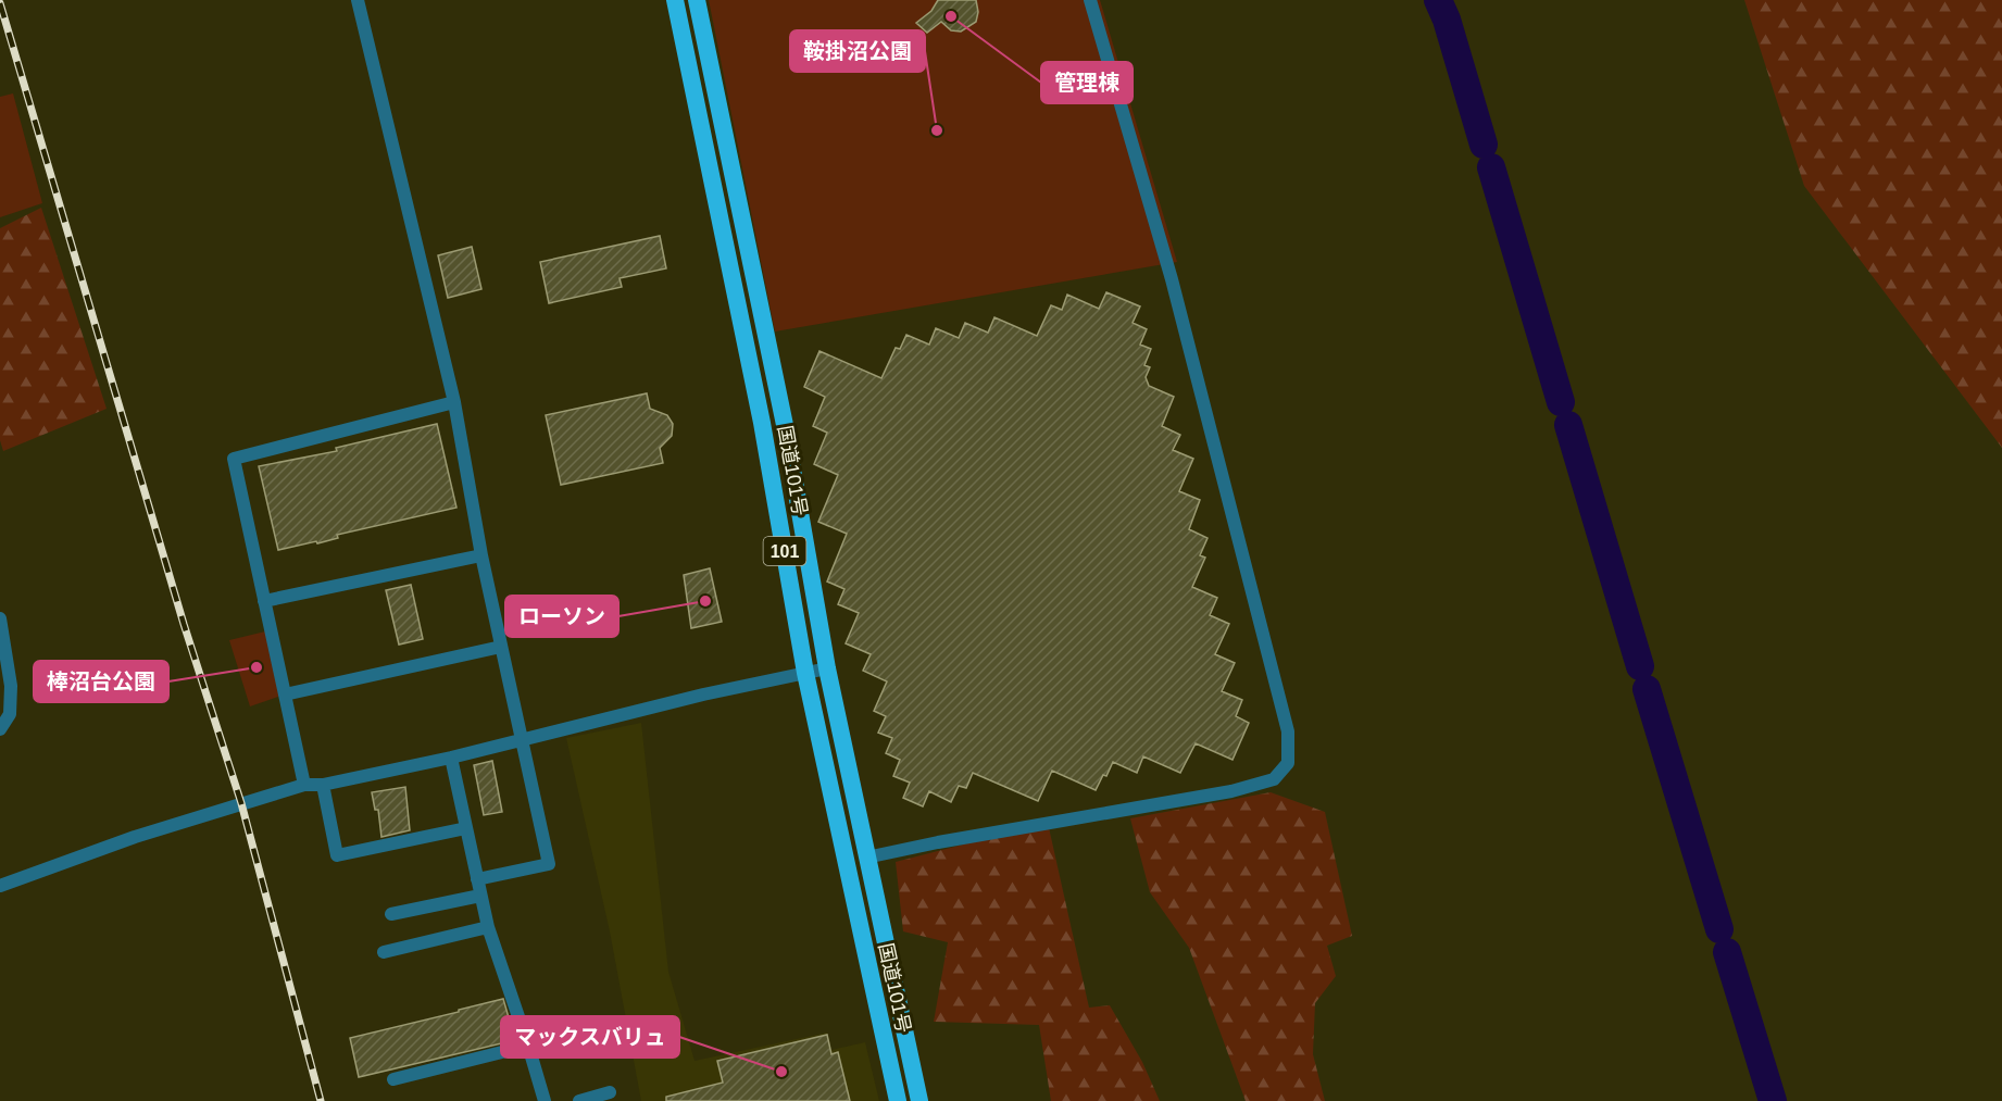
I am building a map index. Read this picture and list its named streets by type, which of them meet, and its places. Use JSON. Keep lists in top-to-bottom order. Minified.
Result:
{"streets":{"highway":["国道101号","101"]},"places":["管理棟","鞍掛沼公園","ローソン","棒沼台公園","マックスバリュ"]}
